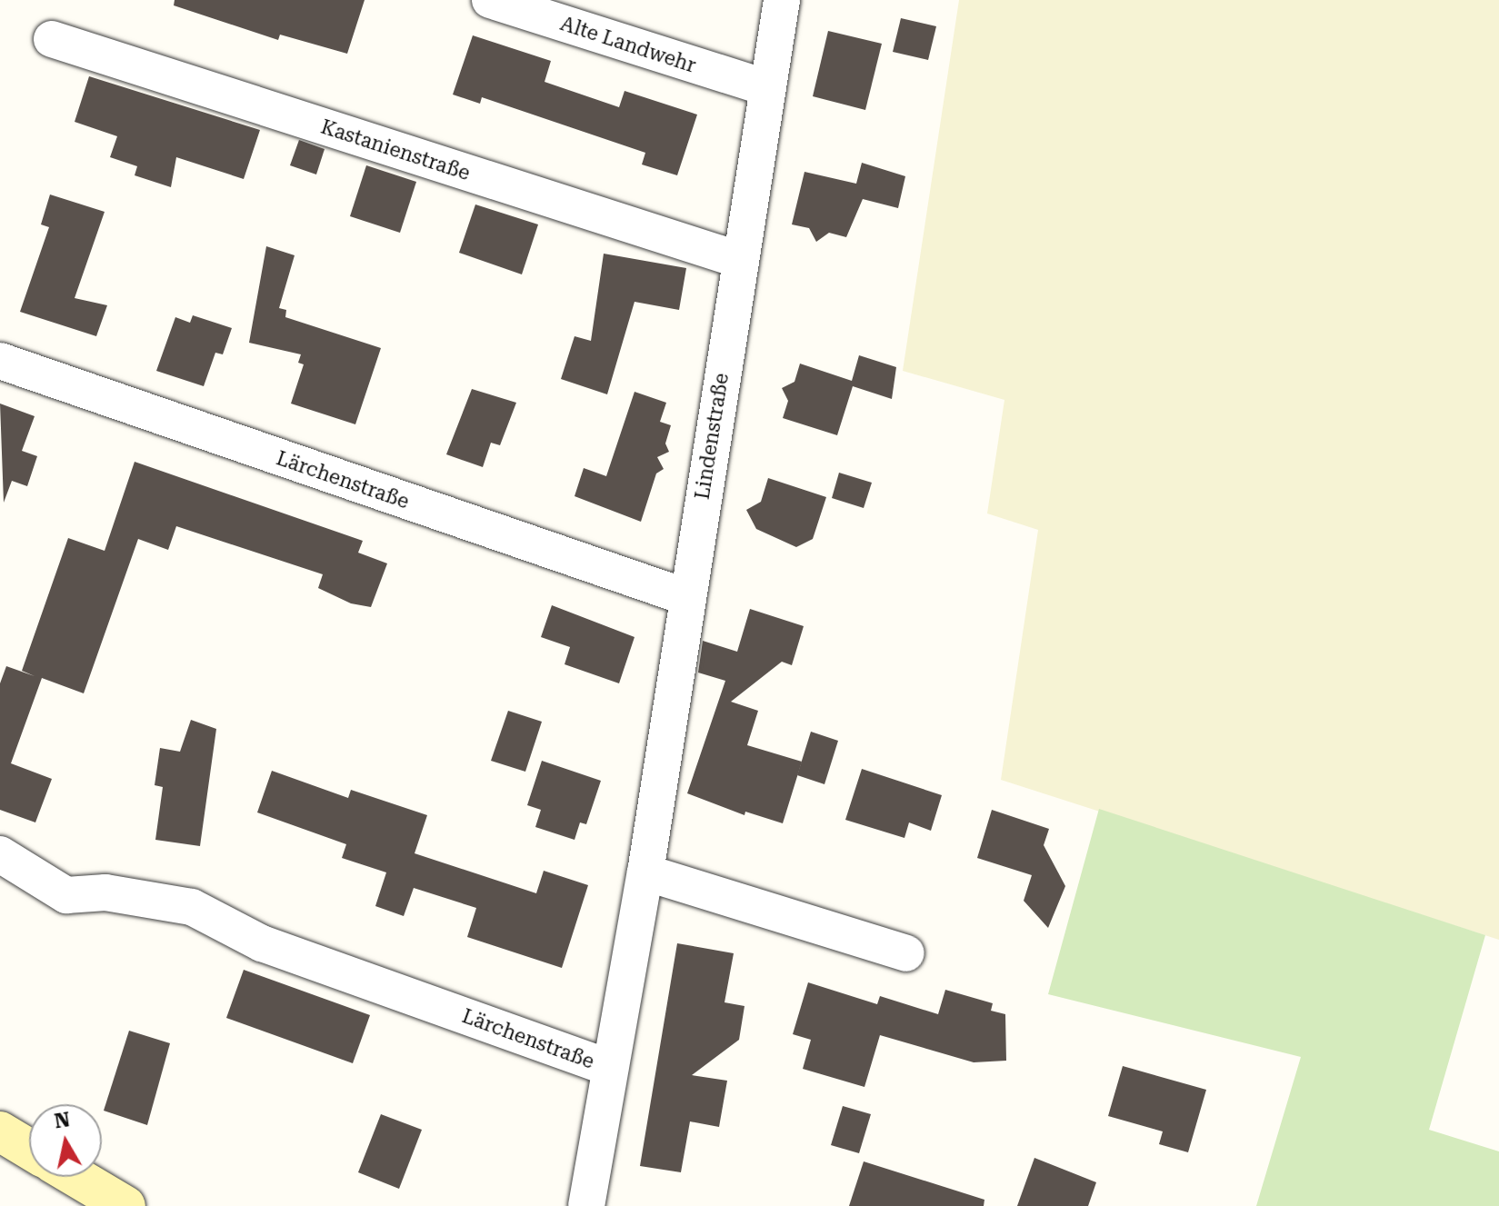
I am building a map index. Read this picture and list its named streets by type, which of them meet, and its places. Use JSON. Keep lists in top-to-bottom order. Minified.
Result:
{"streets":{"street":["Alte Landwehr","Kastanienstraße","Lindenstraße","Lärchenstraße"]},"crossings":[["Alte Landwehr","Lindenstraße"],["Kastanienstraße","Lindenstraße"],["Lindenstraße","Lärchenstraße"]],"north":"top"}
